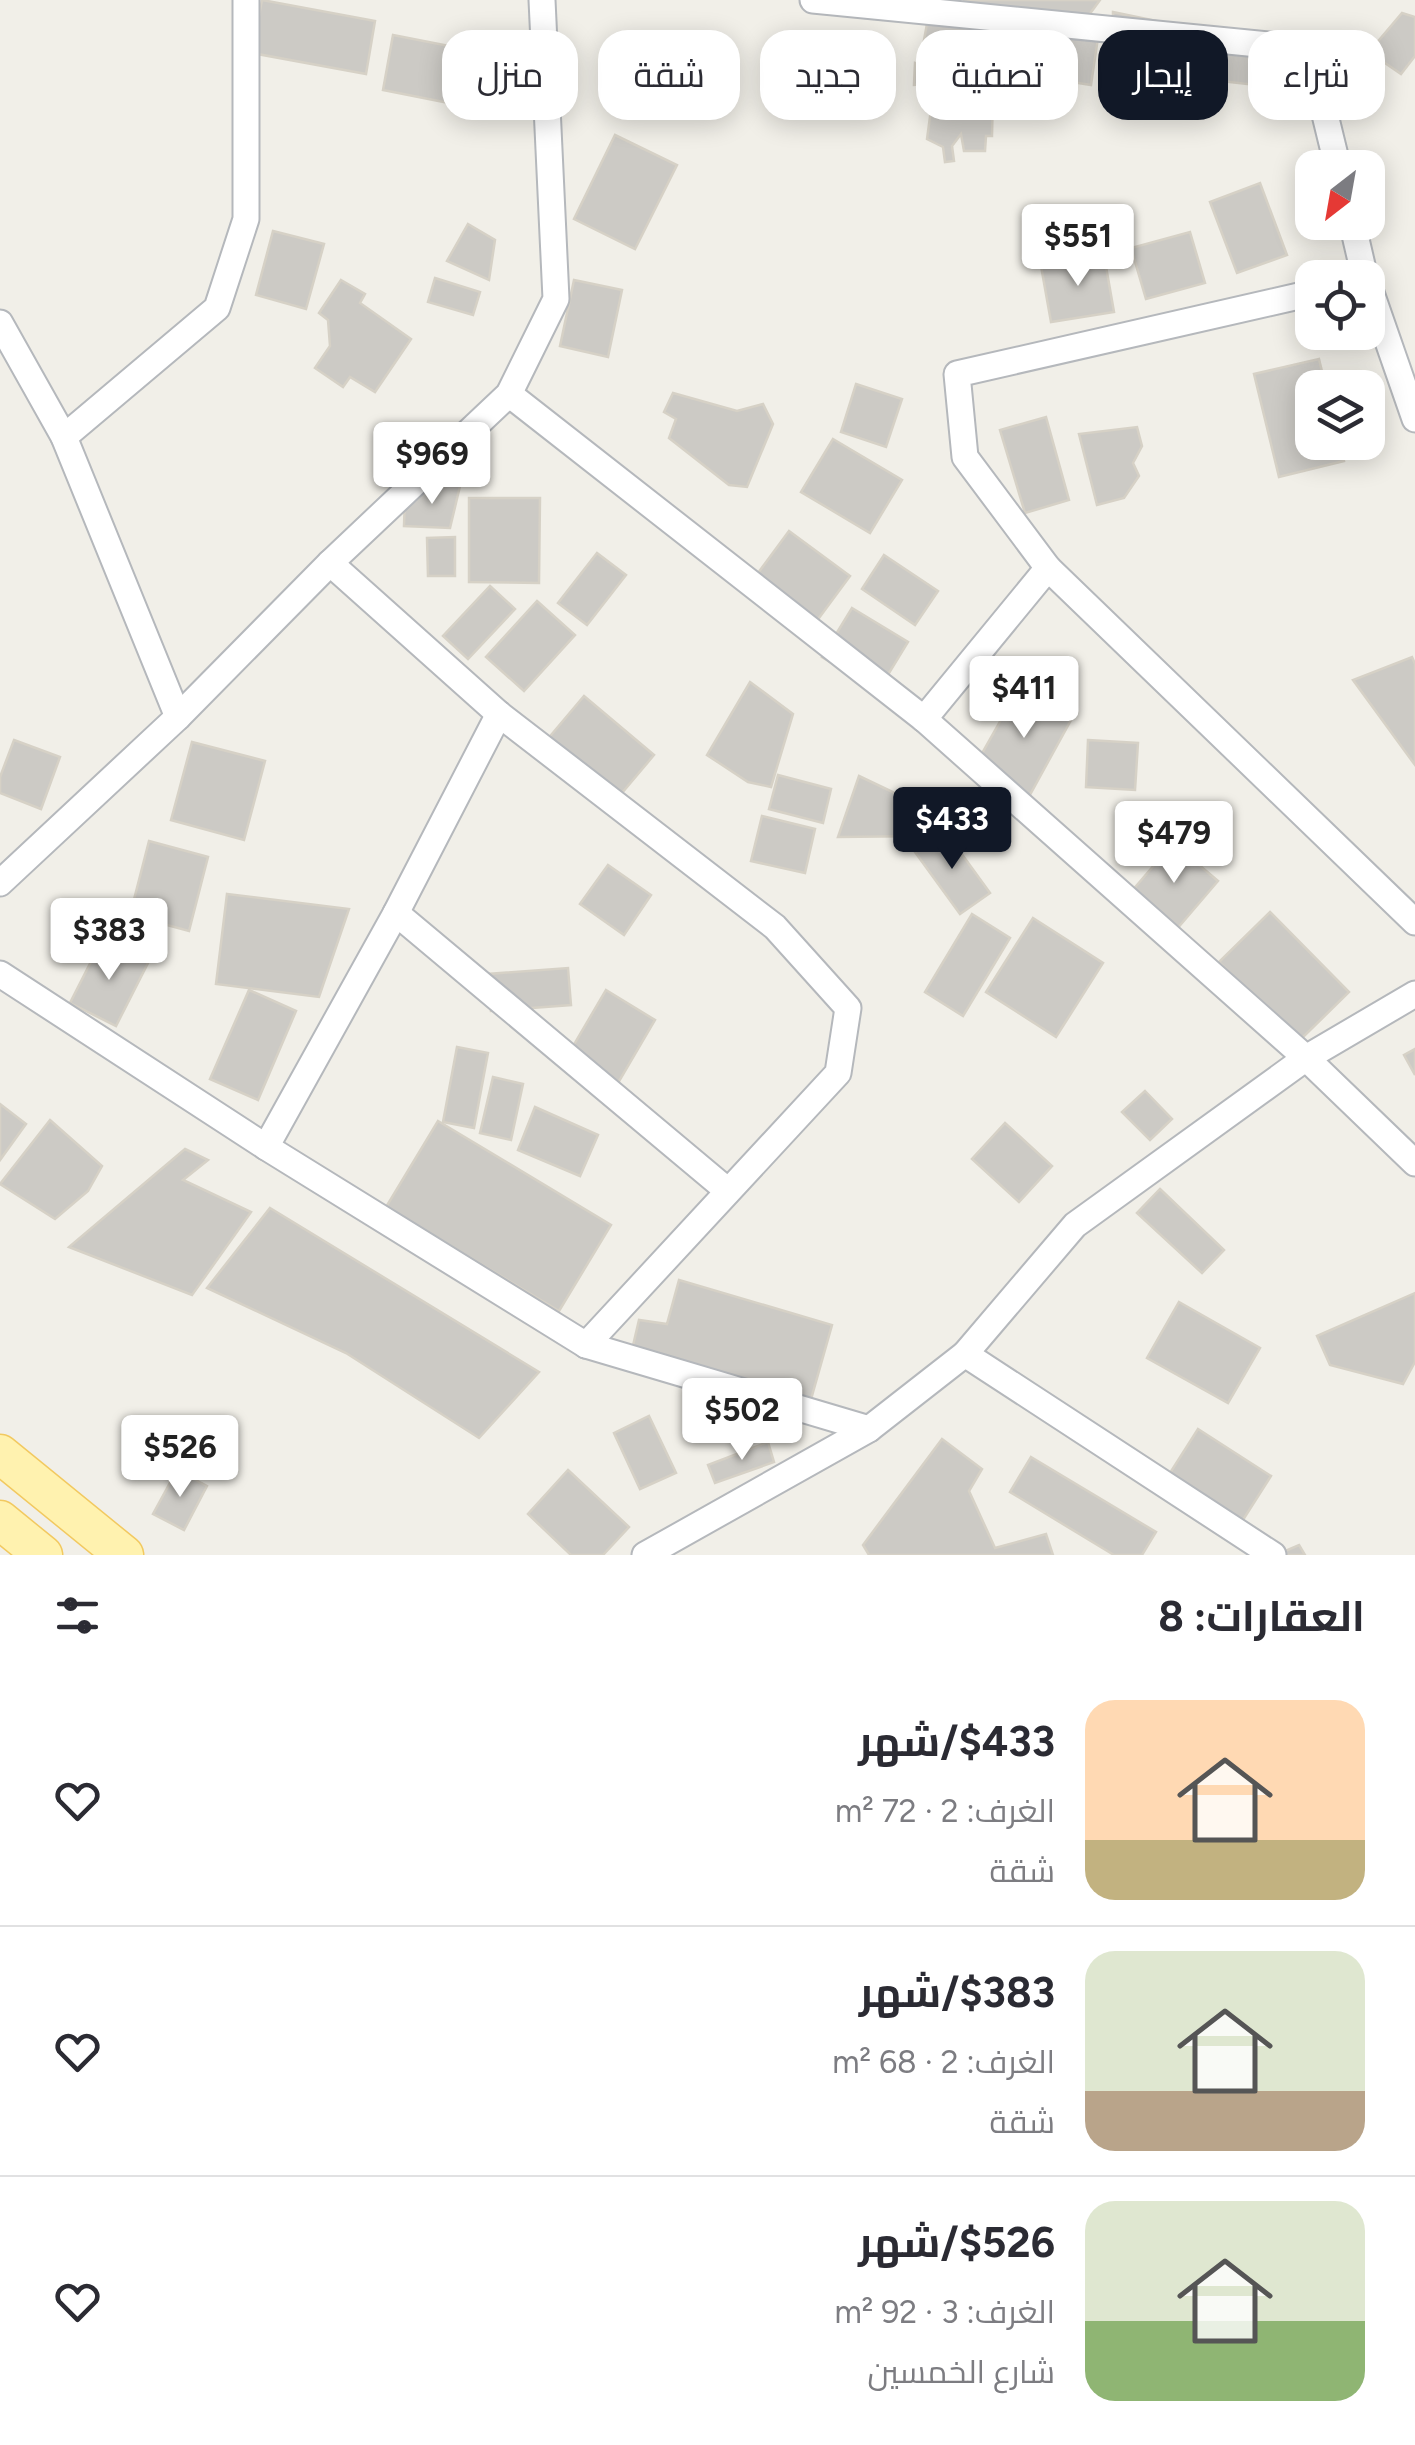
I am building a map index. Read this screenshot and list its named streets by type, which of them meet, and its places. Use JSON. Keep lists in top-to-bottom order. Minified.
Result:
{"north":"bottom left","page":{"chip":["شراء","إيجار","تصفية","جديد","شقة","منزل"],"price":["$551","$969","$411","$433","$479","$383","$502","$526"],"heading":"العقارات: 8","list":[{"name":"$433/شهر","note":"الغرف: 2 · 72 m² · شقة"},{"name":"$383/شهر","note":"الغرف: 2 · 68 m² · شقة"},{"name":"$526/شهر","note":"الغرف: 3 · 92 m² · شارع الخمسين"}]}}
